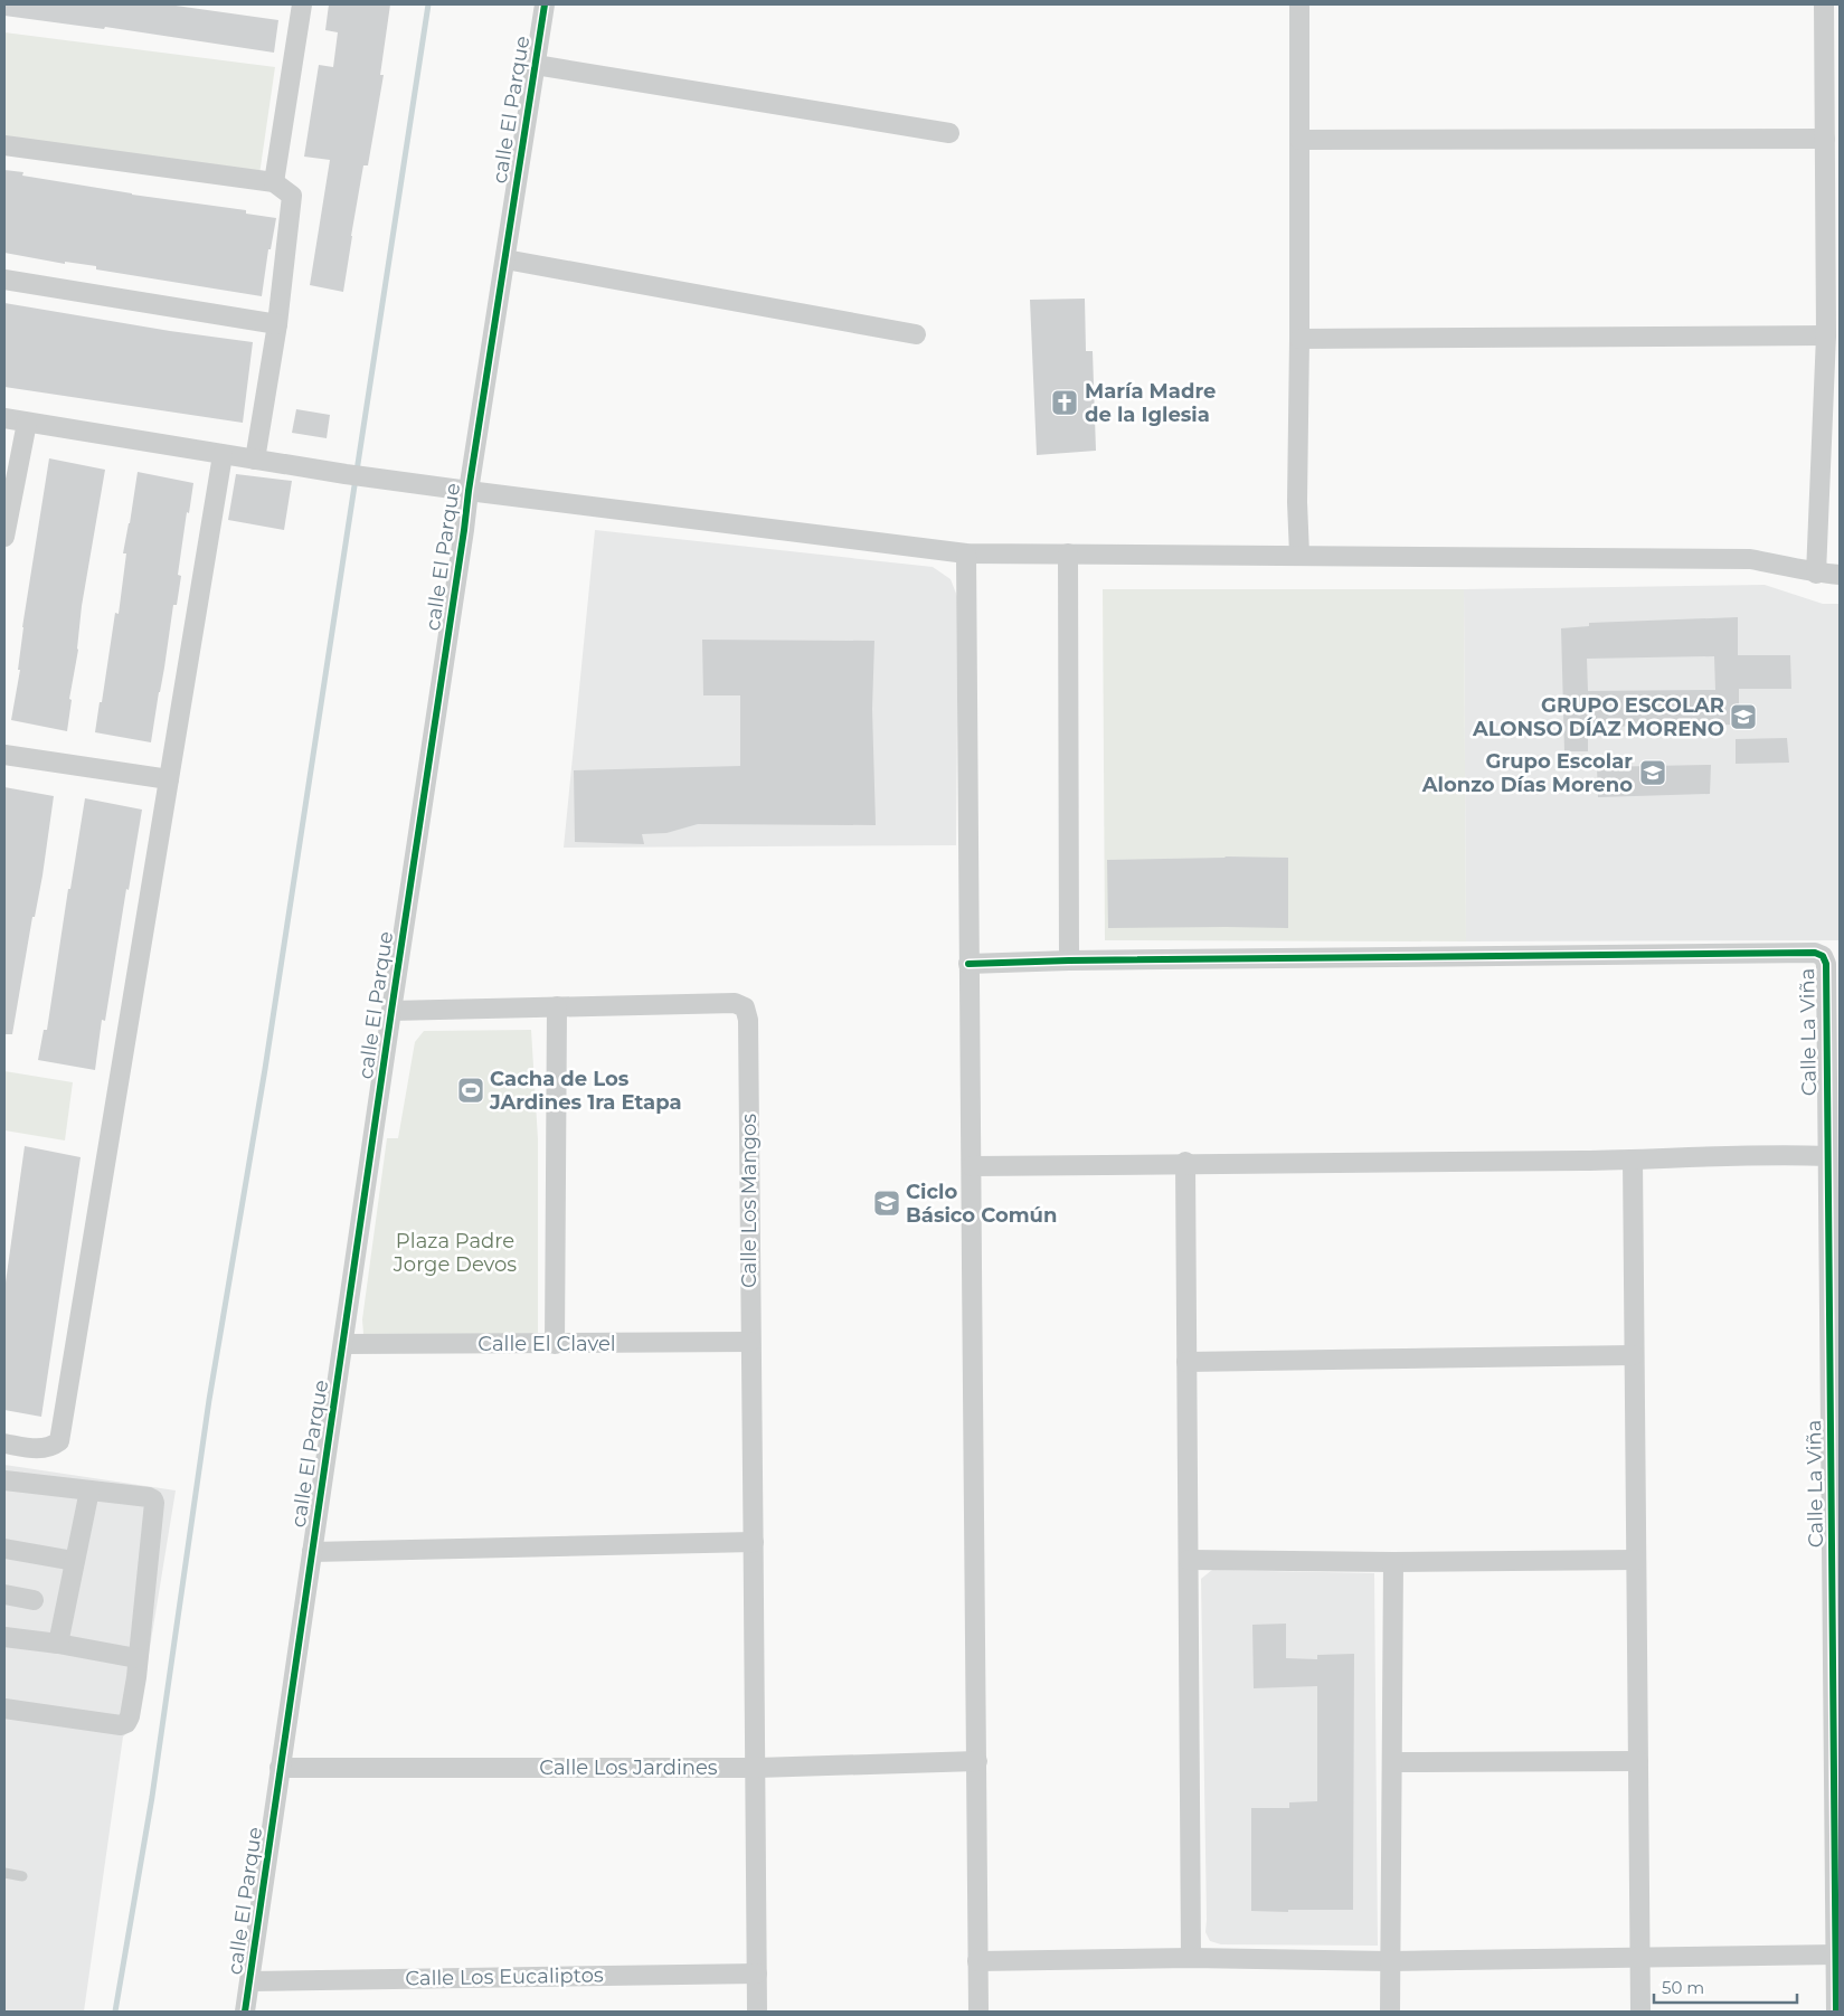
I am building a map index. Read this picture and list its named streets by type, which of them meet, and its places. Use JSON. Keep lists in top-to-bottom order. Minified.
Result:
{"streets":{"street":["calle El Parque","Calle La Viña","Calle Los Mangos","Calle El Clavel","Calle Los Jardines","Calle Los Eucaliptos"]},"crossings":[["calle El Parque","Calle Los Mangos"],["calle El Parque","Calle El Clavel"],["calle El Parque","Calle Los Jardines"],["calle El Parque","Calle Los Eucaliptos"],["Calle Los Mangos","Calle El Clavel"],["Calle Los Mangos","Calle Los Jardines"]],"parks":["Plaza Padre Jorge Devos"],"places":{"church":["María Madre de la Iglesia"],"school or university":["GRUPO ESCOLAR ALONSO DÍAZ MORENO","Grupo Escolar Alonzo Días Moreno","Ciclo Básico Común"],"sports":["Cacha de Los JArdines 1ra Etapa"]},"scale_bar":"50 m"}
